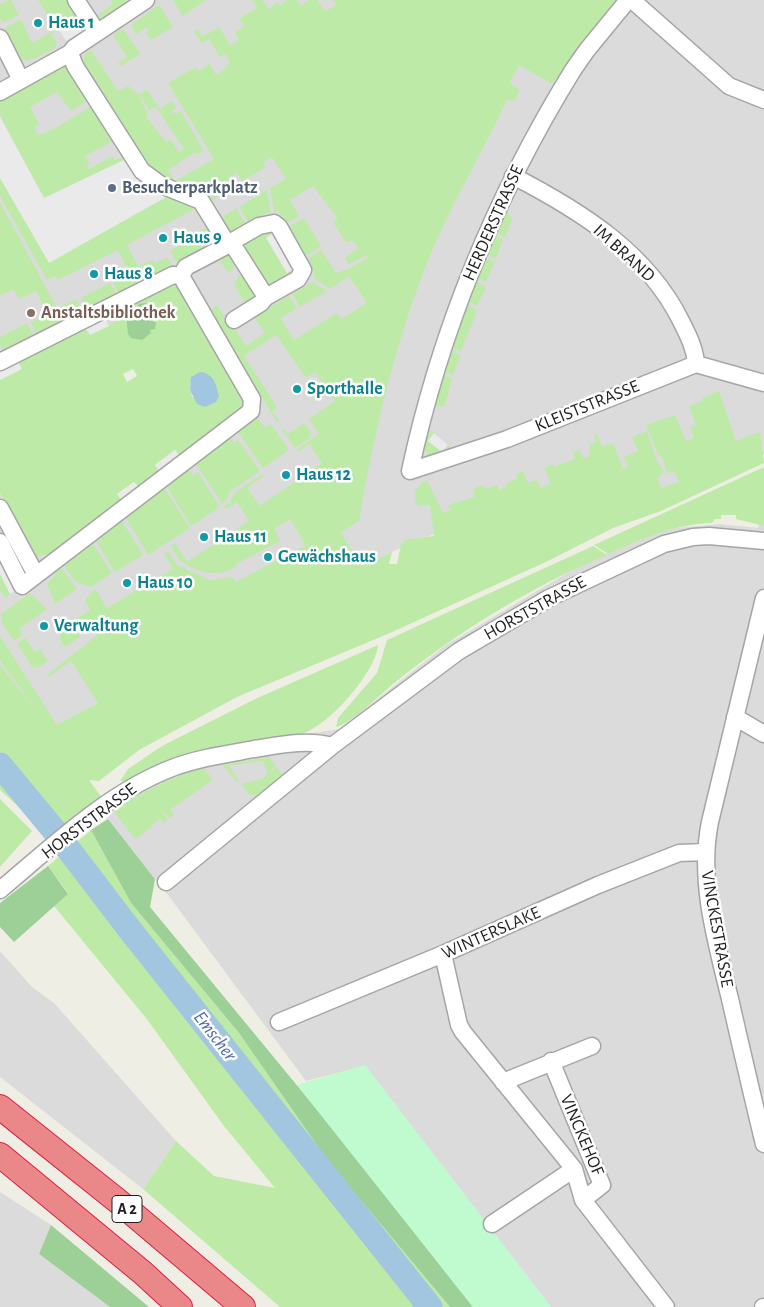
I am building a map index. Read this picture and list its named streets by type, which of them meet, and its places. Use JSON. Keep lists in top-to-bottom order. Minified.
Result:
{"streets":{"highway":["A 2"],"street":["HERDERSTRASSE","IM BRAND","KLEISTSTRASSE","HORSTSTRASSE","VINCKESTRASSE","WINTERSLAKE","VINCKEHOF"]},"crossings":[["HERDERSTRASSE","IM BRAND"],["HERDERSTRASSE","KLEISTSTRASSE"],["IM BRAND","KLEISTSTRASSE"],["VINCKESTRASSE","WINTERSLAKE"],["WINTERSLAKE","VINCKEHOF"]],"water":["Emscher"],"places":["Haus 1","Besucherparkplatz","Haus 9","Haus 8","Anstaltsbibliothek","Sporthalle","Haus 12","Haus 11","Gewächshaus","Haus 10","Verwaltung"]}
